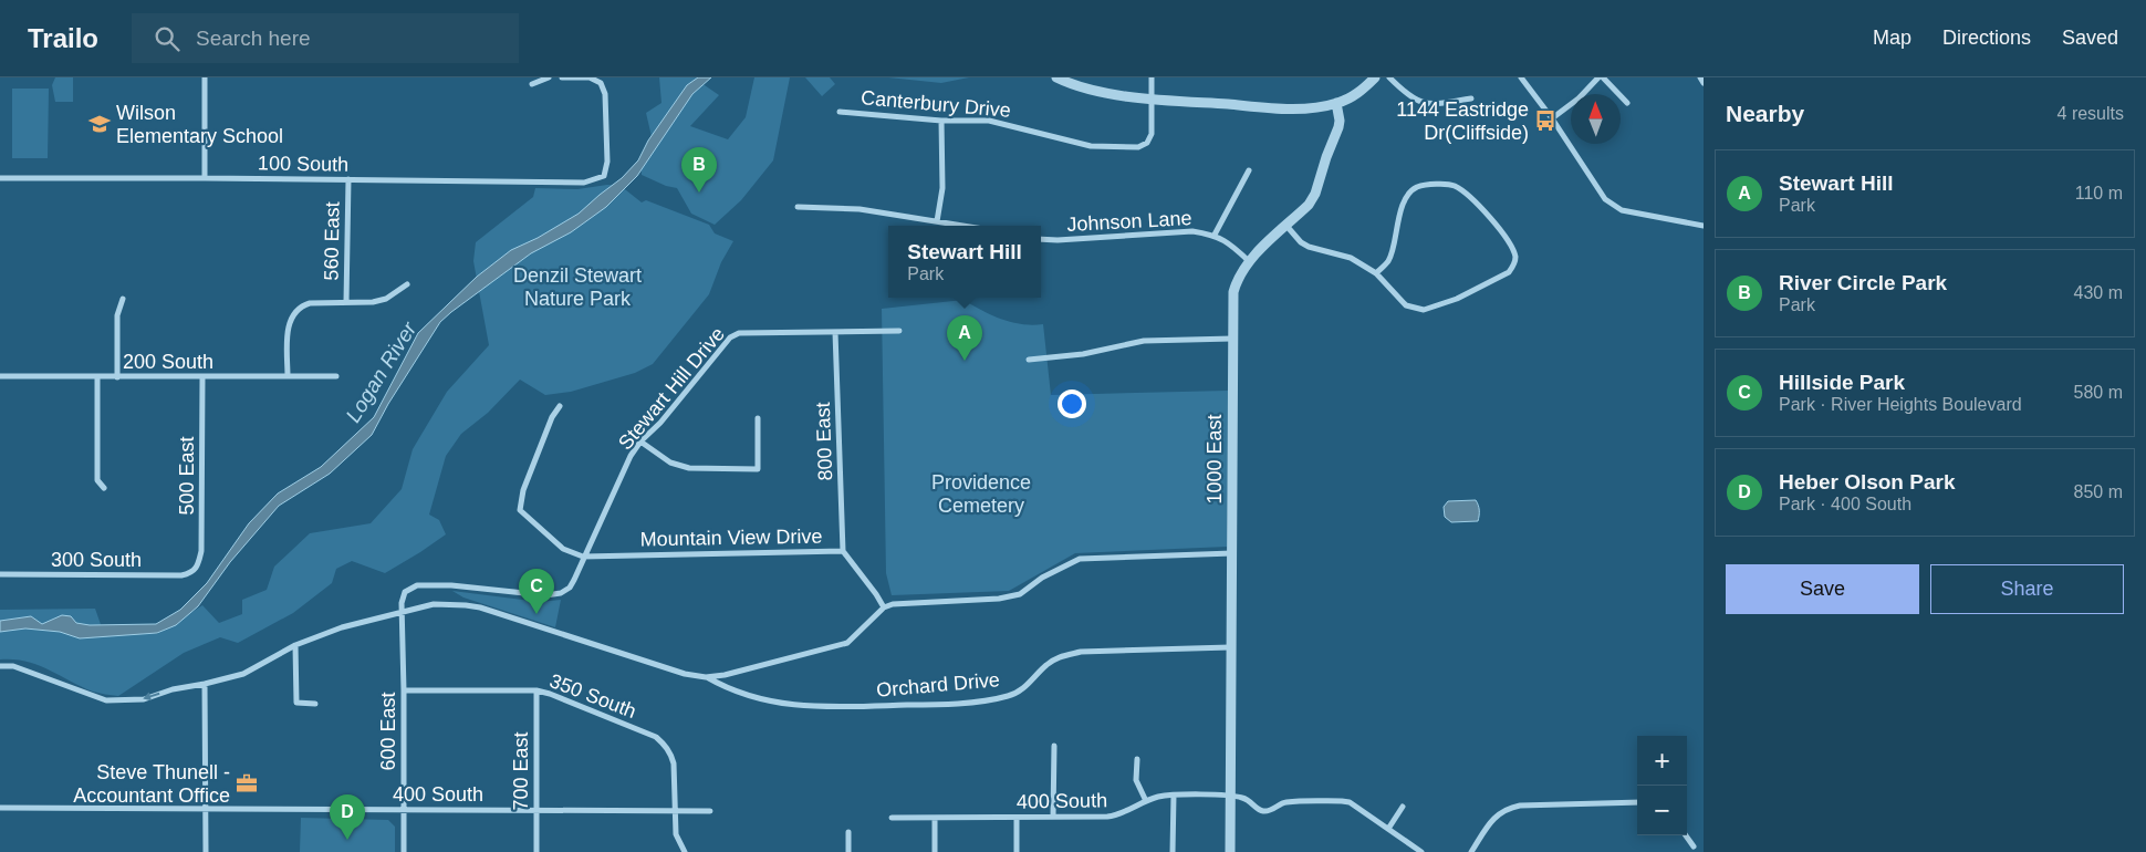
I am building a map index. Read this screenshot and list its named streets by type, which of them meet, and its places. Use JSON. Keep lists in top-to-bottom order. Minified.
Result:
{"streets":{"street":["Canterbury Drive","100 South","Johnson Lane","560 East","200 South","Stewart Hill Drive","800 East","1000 East","500 East","Mountain View Drive","300 South","Orchard Drive","350 South","600 East","700 East","400 South"]},"crossings":[["100 South","560 East"],["Johnson Lane","1000 East"],["200 South","500 East"],["Stewart Hill Drive","800 East"],["Stewart Hill Drive","Mountain View Drive"],["Stewart Hill Drive","600 East"],["800 East","Mountain View Drive"],["1000 East","Orchard Drive"],["1000 East","400 South"],["500 East","300 South"],["350 South","600 East"],["350 South","700 East"],["350 South","400 South"],["600 East","400 South"],["700 East","400 South"]],"water":["Logan River"],"parks":["Denzil Stewart Nature Park","Providence Cemetery"],"places":{"bus stop":["1144 Eastridge Dr(Cliffside)"],"school or university":["Wilson Elementary School"],"office":["Steve Thunell - Accountant Office"]},"north":"top","page":{"header":"Trailo","search":"Search here","nav":["Map","Directions","Saved"],"heading":["Nearby","4 results"],"pins":["B","A","C","D"],"list":[{"mark":"A","name":"Stewart Hill","note":"Park","value":"110 m"},{"mark":"B","name":"River Circle Park","note":"Park","value":"430 m"},{"mark":"C","name":"Hillside Park","note":"Park · River Heights Boulevard","value":"580 m"},{"mark":"D","name":"Heber Olson Park","note":"Park · 400 South","value":"850 m"}],"popup":["Stewart Hill","Park"],"buttons":["Save","Share"],"map_buttons":["+","−"]}}
